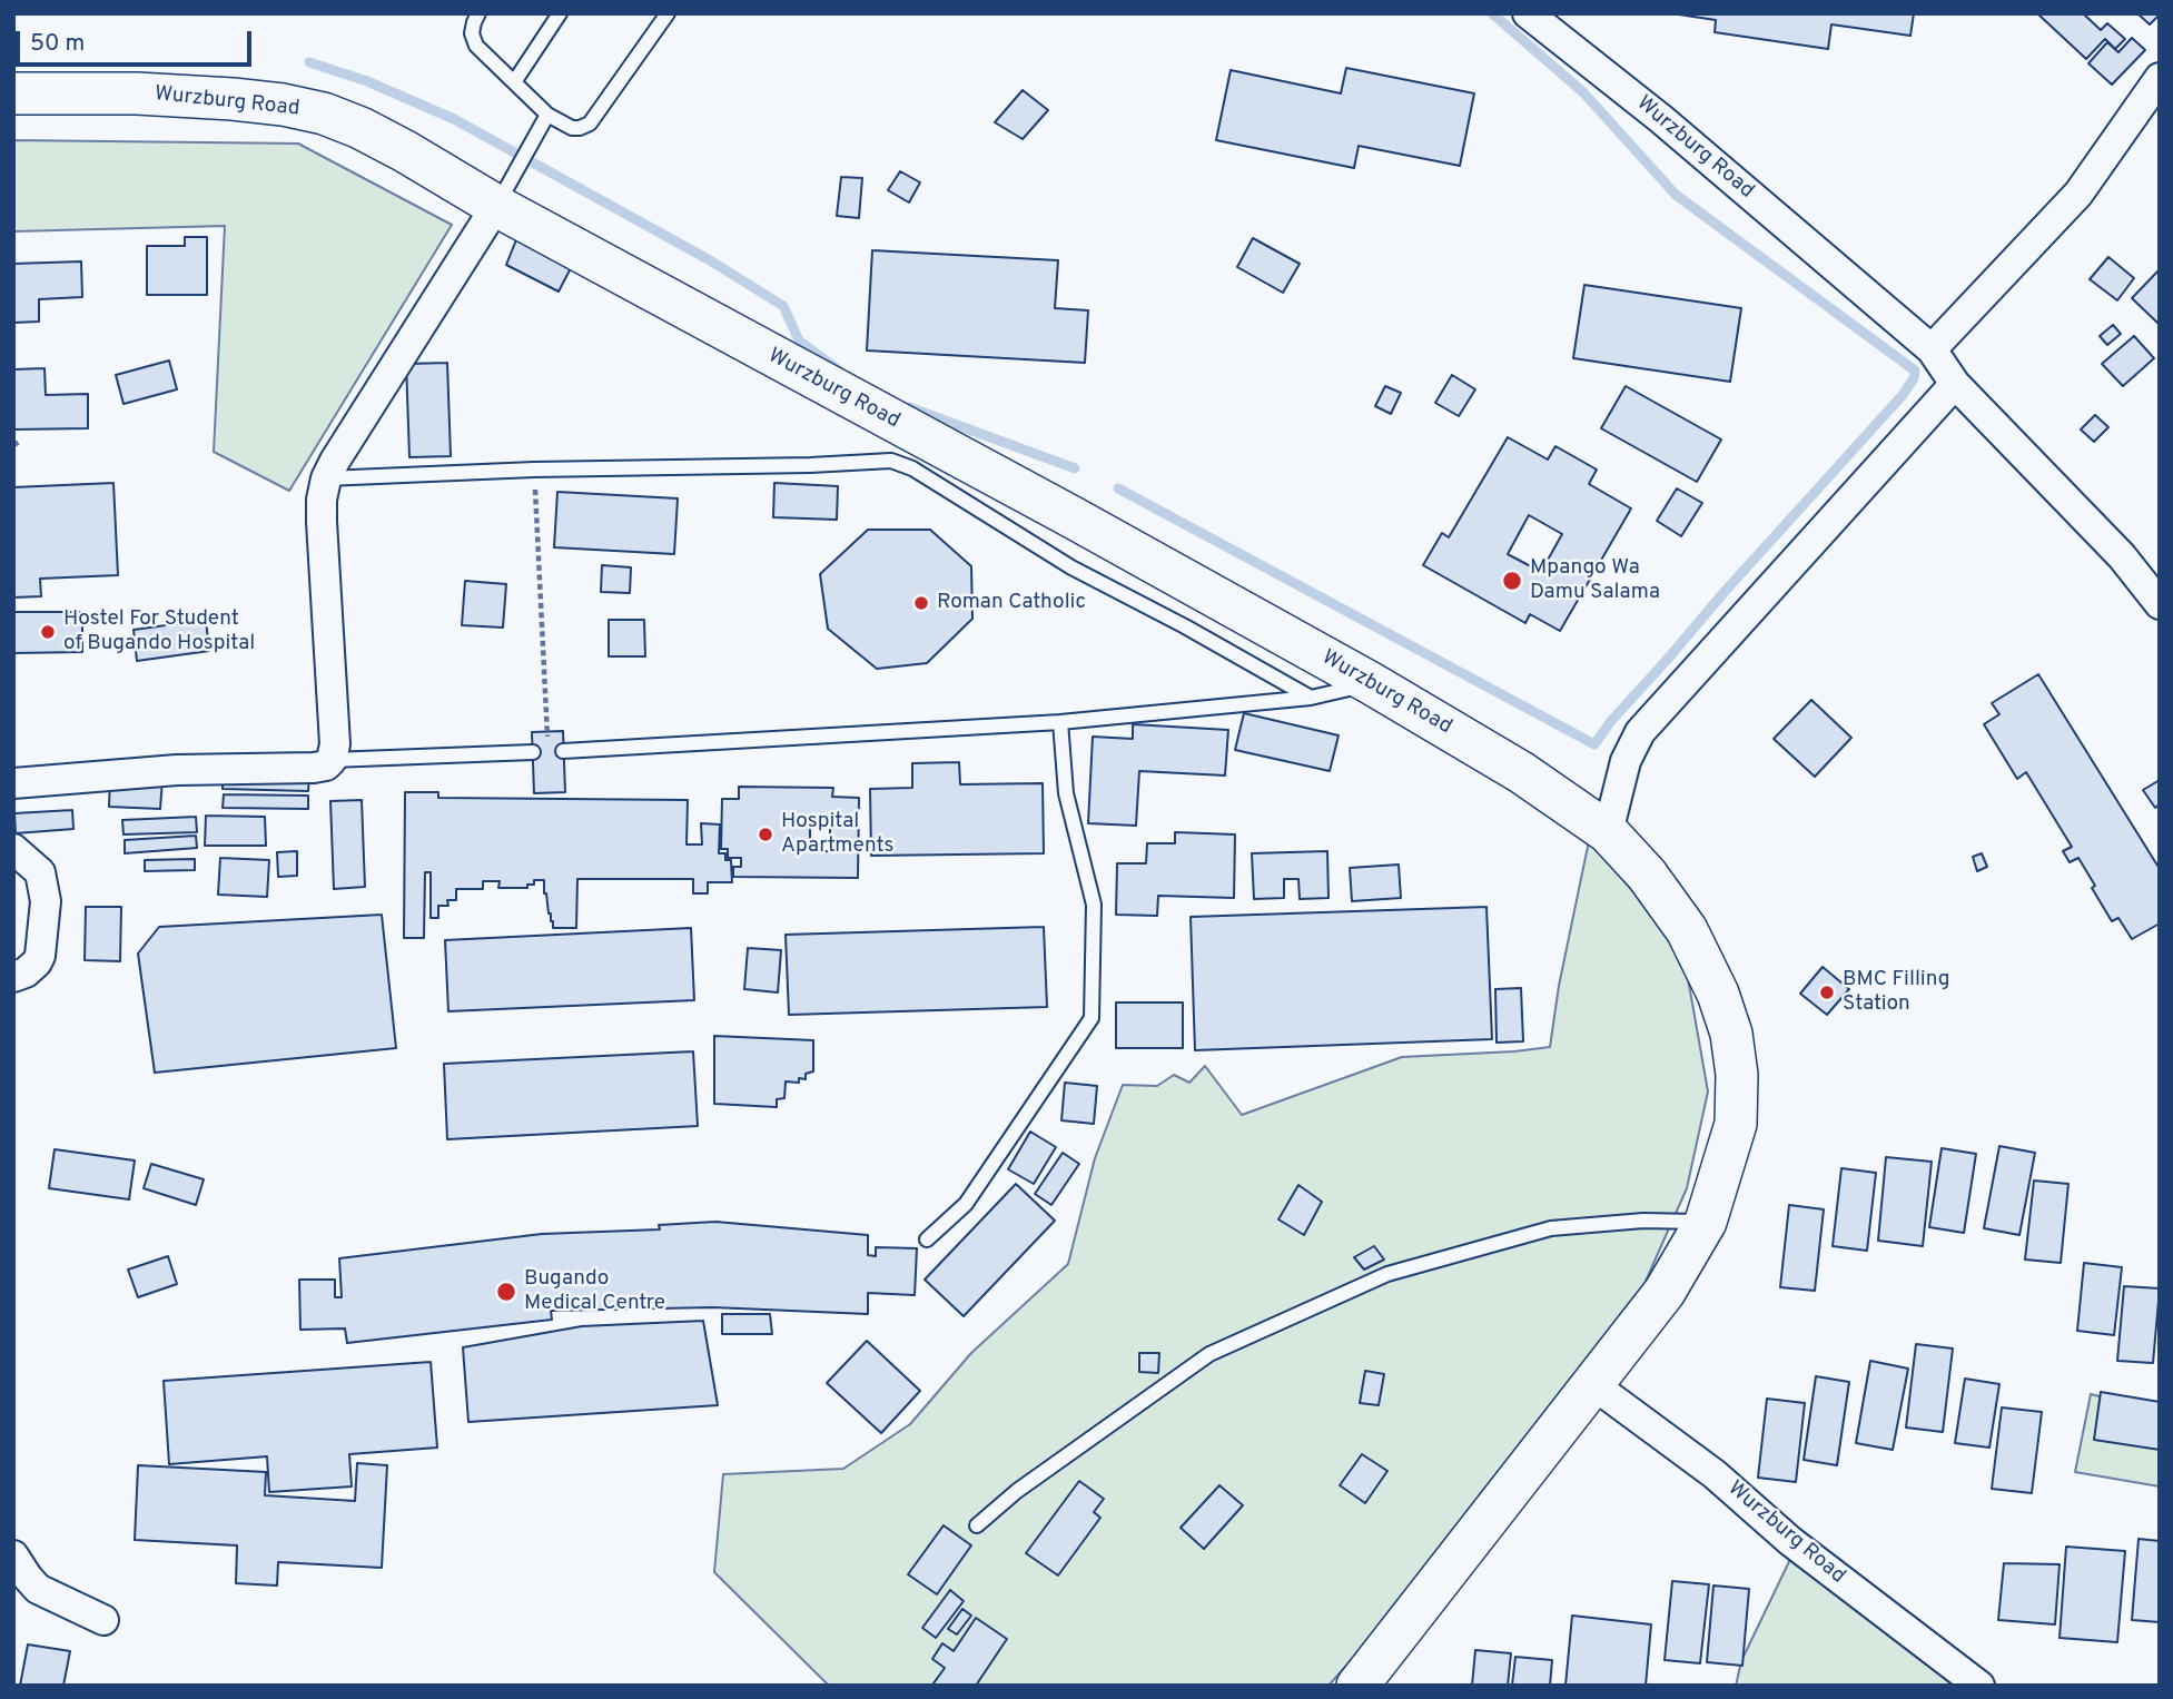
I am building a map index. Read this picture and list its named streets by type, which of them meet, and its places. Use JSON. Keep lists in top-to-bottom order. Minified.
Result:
{"streets":{"main road":["Wurzburg Road"]},"places":["Mpango Wa Damu Salama","Roman Catholic","Hostel For Student of Bugando Hospital","Hospital Apartments","BMC Filling Station","Bugando Medical Centre"],"scale_bar":"50 m"}
